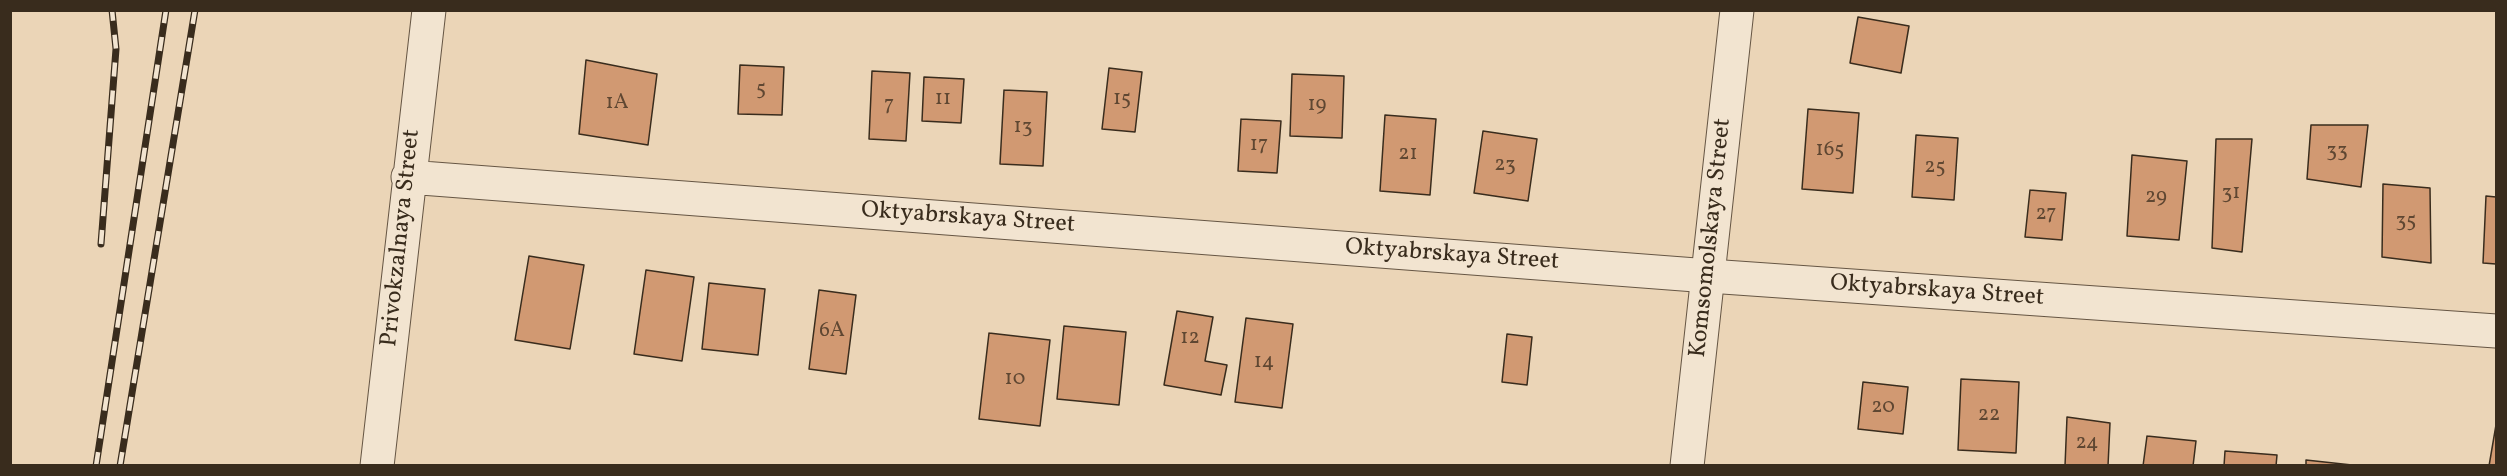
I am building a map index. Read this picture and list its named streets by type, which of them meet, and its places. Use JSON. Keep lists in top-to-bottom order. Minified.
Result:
{"streets":{"street":["Oktyabrskaya Street","Privokzalnaya Street","Komsomolskaya Street"]},"crossings":[["Oktyabrskaya Street","Privokzalnaya Street"],["Oktyabrskaya Street","Komsomolskaya Street"]],"house_numbers":["5","11","15","1А","7","19","13","17","165","33","21","23","25","31","29","27","35","6А","12","14","10","20","22","24"]}
